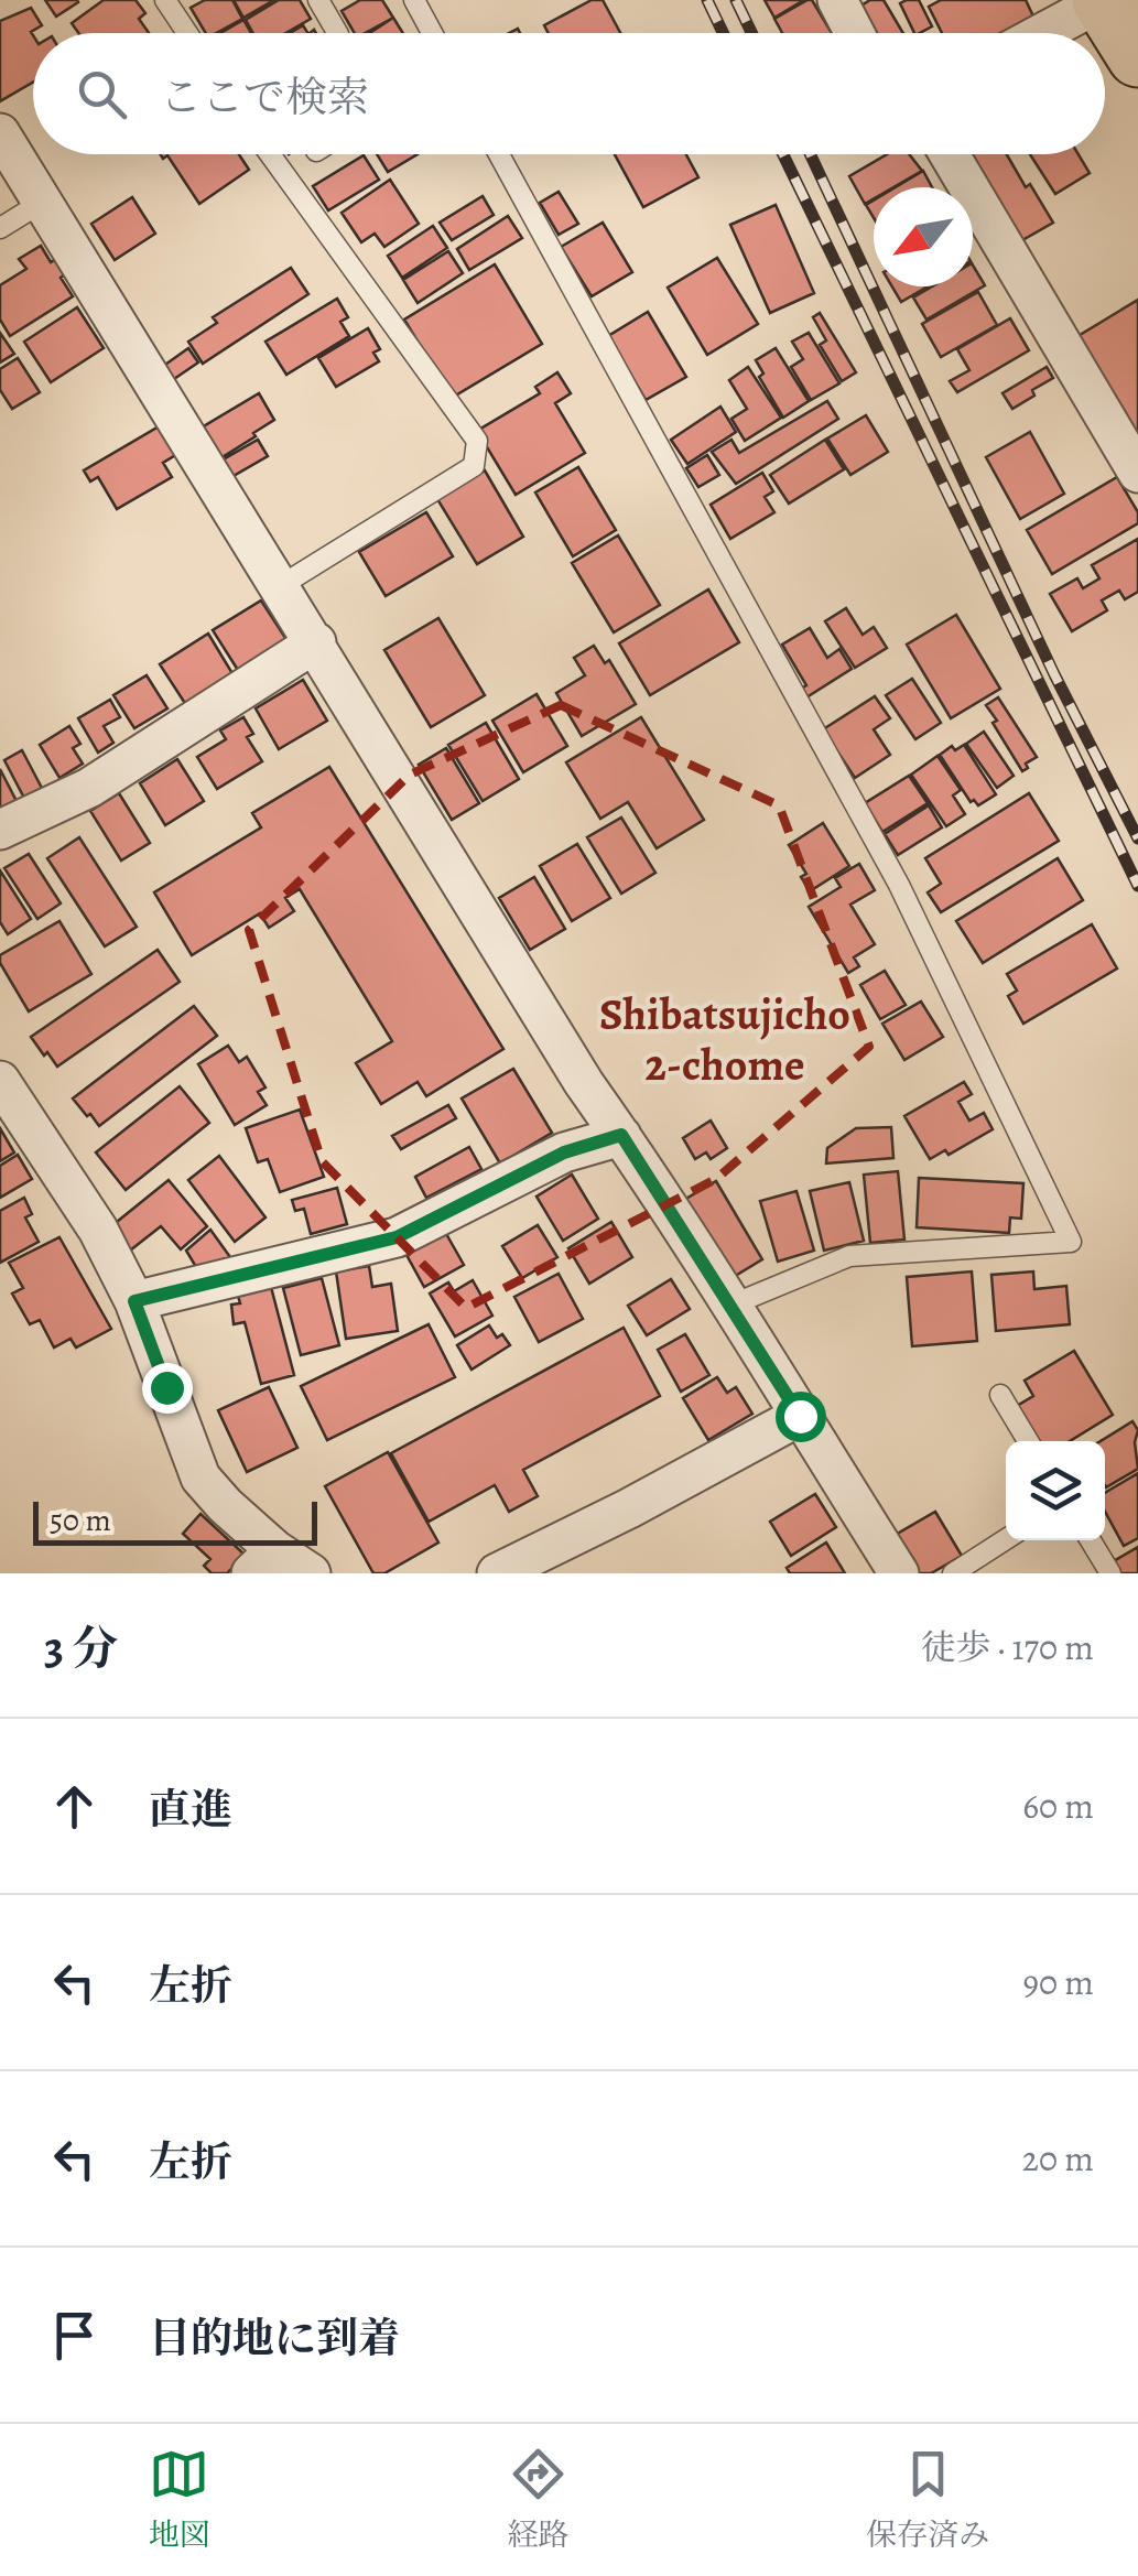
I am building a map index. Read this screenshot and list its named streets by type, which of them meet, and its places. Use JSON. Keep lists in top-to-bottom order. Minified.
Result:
{"districts":["Shibatsujicho 2-chome"],"scale_bar":"50 m","north":"bottom left","page":{"search":"ここで検索","scale":"50 m","heading":["3 分","徒歩 · 170 m"],"list":[["直進","60 m"],["左折","90 m"],["左折","20 m"],"目的地に到着"],"nav":["地図","経路","保存済み"]}}
